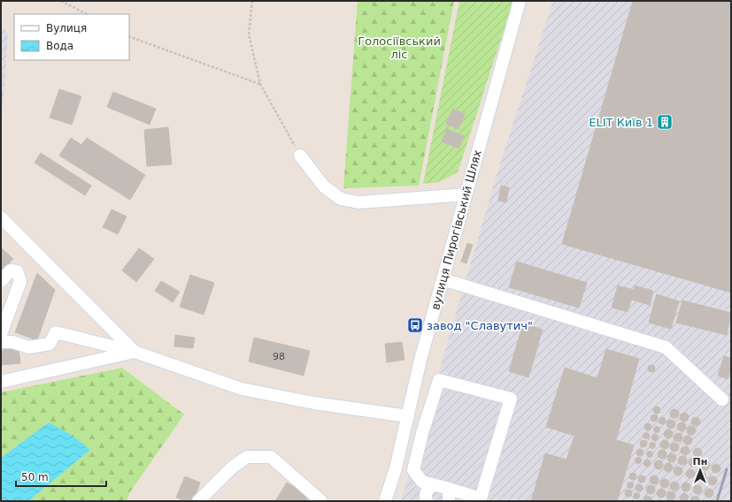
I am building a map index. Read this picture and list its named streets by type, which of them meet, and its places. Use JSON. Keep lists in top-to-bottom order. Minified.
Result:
{"streets":{"street":["вулиця Пирогівський Шлях"]},"parks":["Голосіївський ліс"],"places":{"building":["ELIT Київ 1"],"bus stop":["завод \"Славутич\""]},"house_numbers":["98"],"legend":["Вулиця","Вода"],"scale_bar":"50 m","north":"top"}
